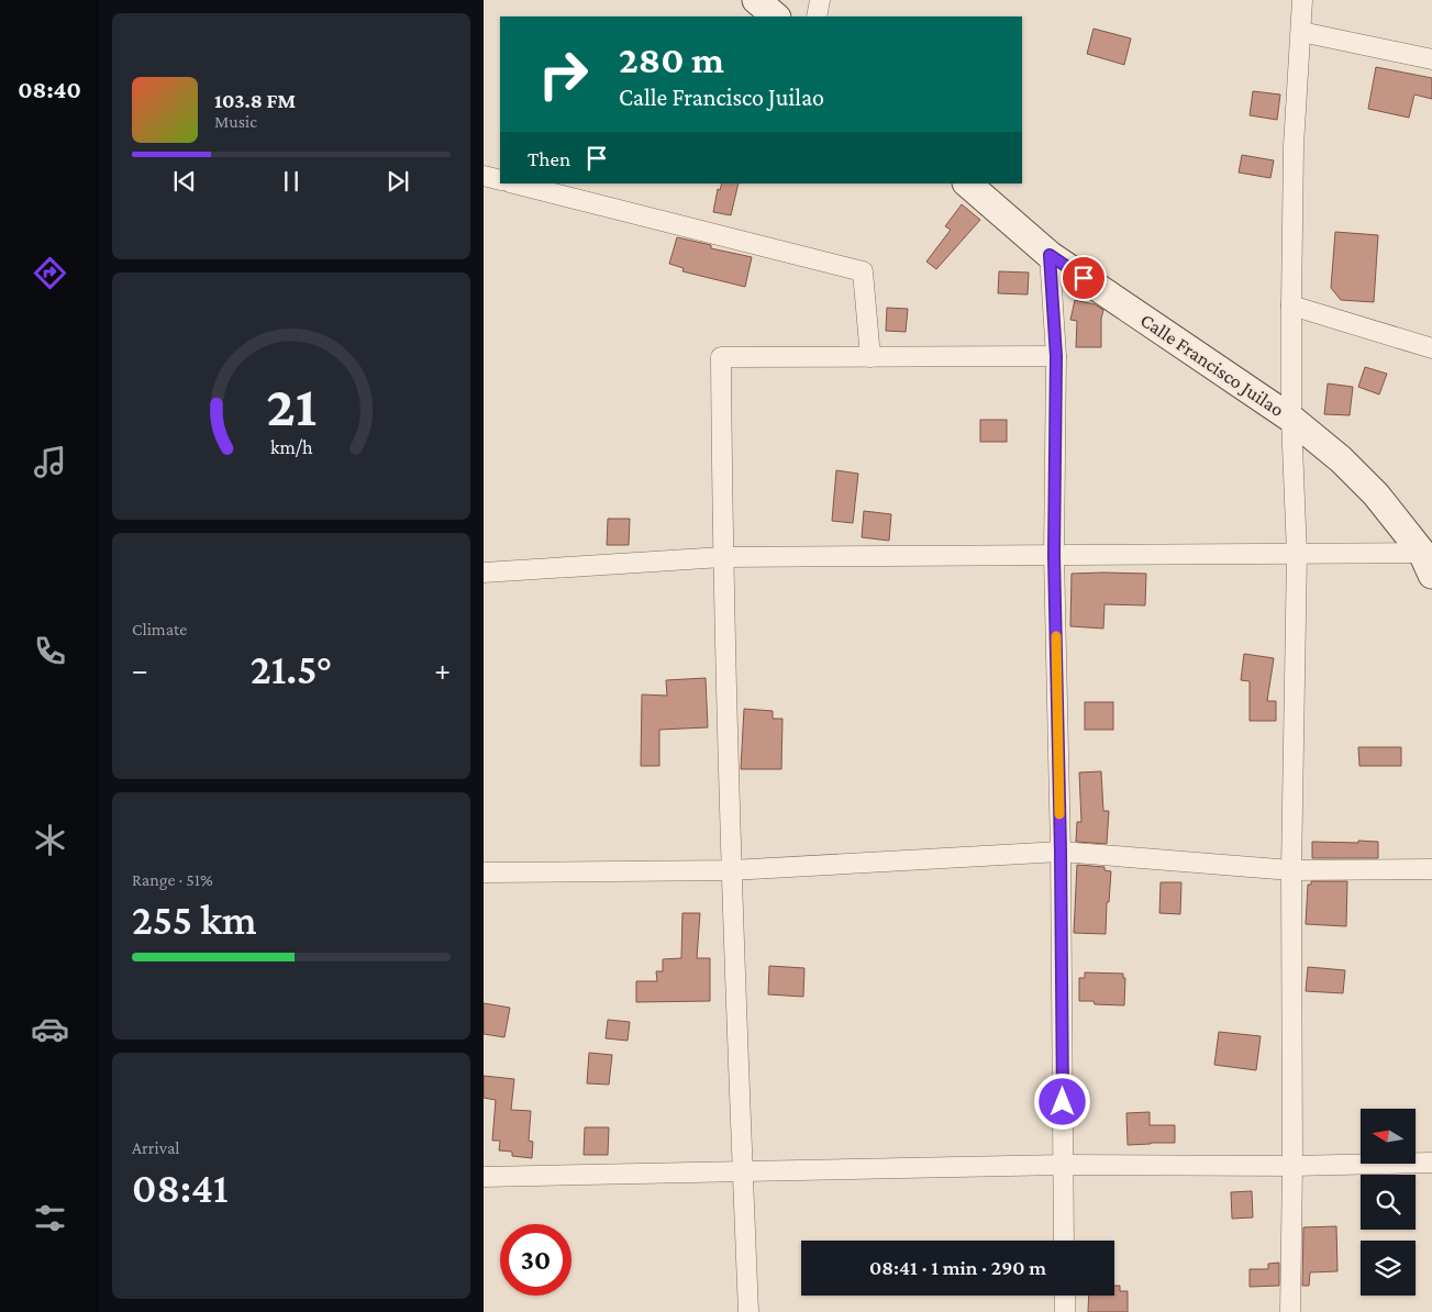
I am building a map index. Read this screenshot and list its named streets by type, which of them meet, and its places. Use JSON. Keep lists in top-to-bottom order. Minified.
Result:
{"streets":{"street":["Calle Francisco Juilao"]},"north":"left","page":{"tabs":"08:40","turn":["280 m","Calle Francisco Juilao"],"song":["103.8 FM","Music"],"then":"Then","tile":["Climate",["Range · 51%","255 km"],["Arrival","08:41"]],"heat":["−","21.5°","+"],"limit":"30","trip":"08:41 · 1 min · 290 m","gauge":["21","km/h"]}}
